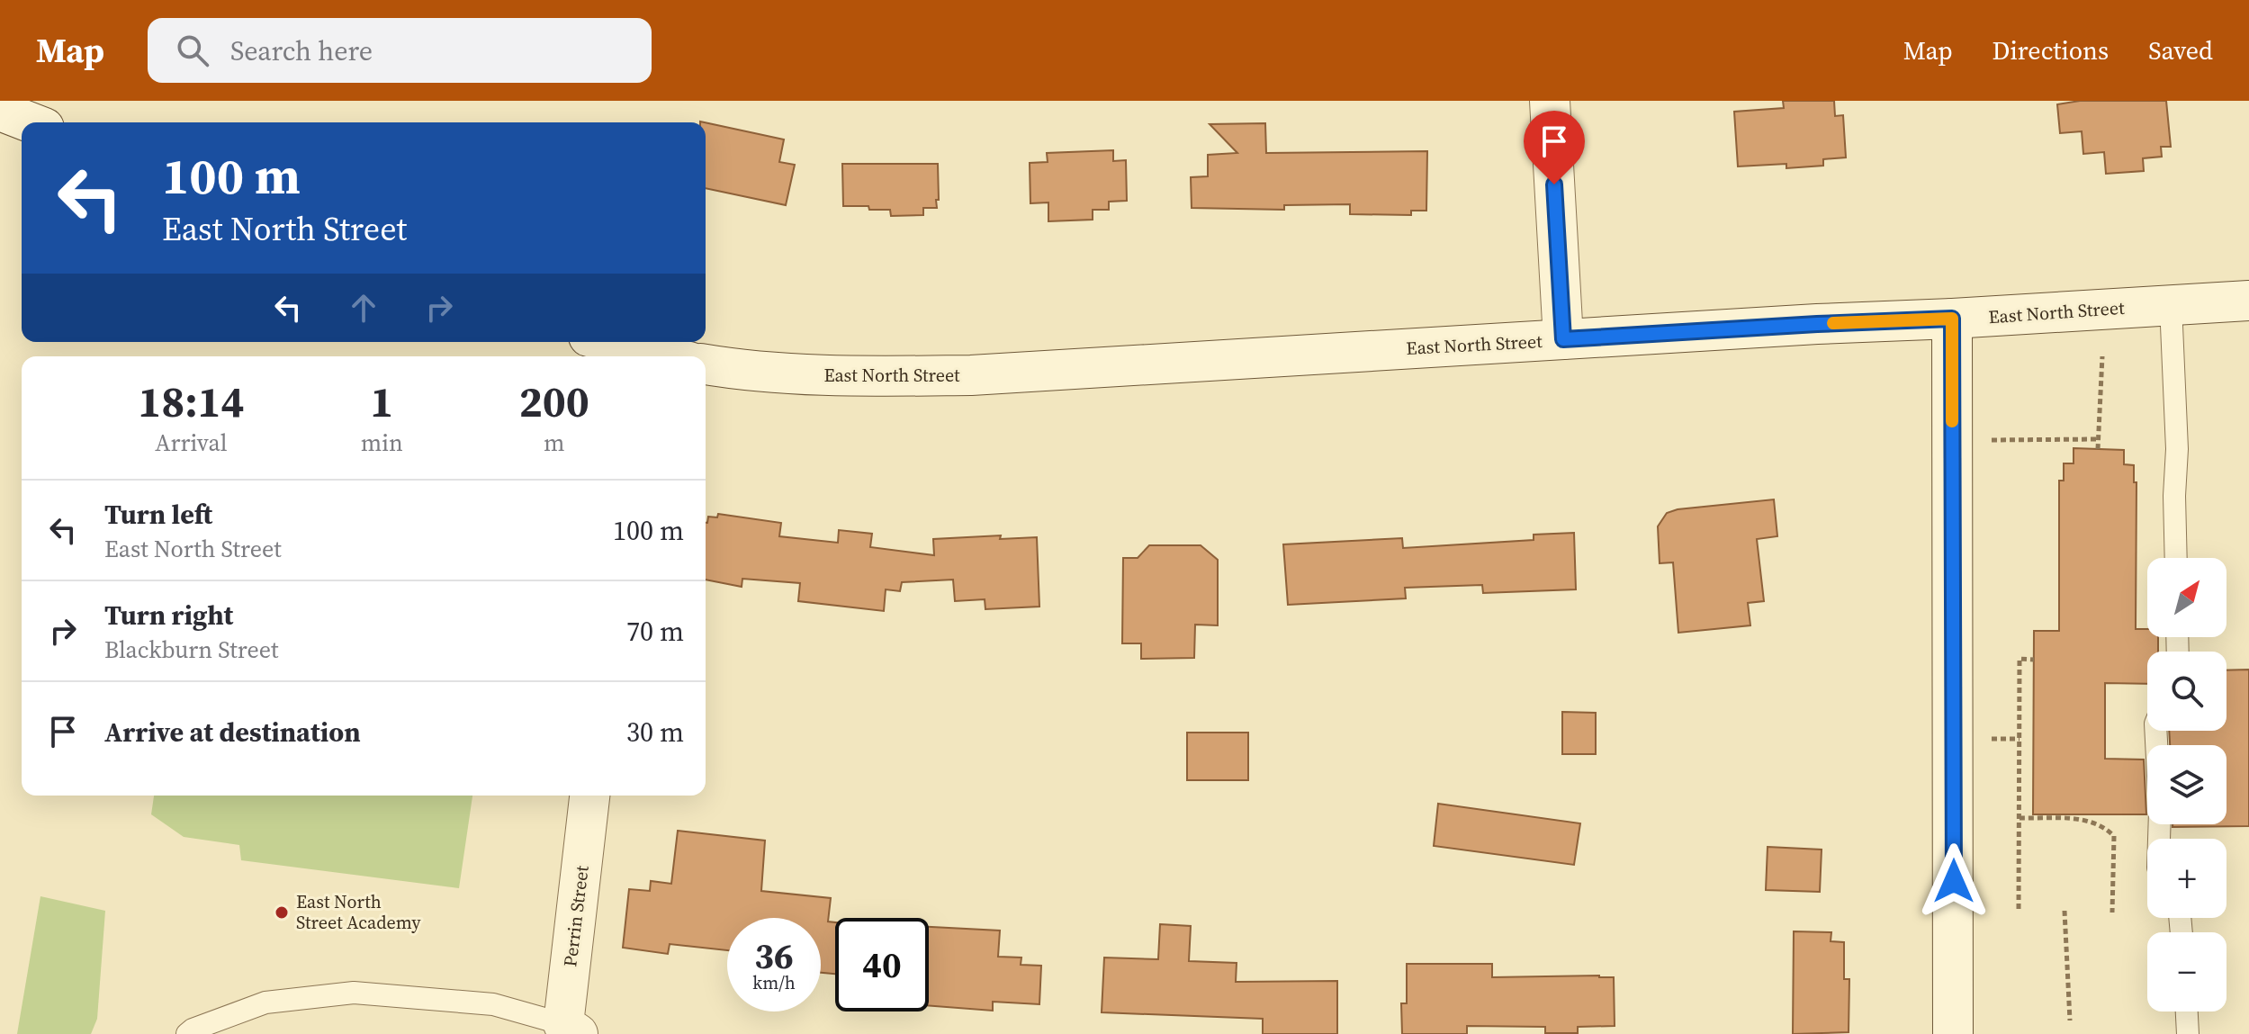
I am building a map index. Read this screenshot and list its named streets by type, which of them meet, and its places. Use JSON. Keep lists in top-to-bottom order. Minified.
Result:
{"streets":{"main road":["East North Street","Perrin Street"]},"places":["East North Street Academy"],"north":"top right","page":{"header":"Map","search":"Search here","nav":["Map","Directions","Saved"],"turn":["100 m","East North Street"],"eta":["18:14","Arrival","1","min","200","m"],"list":[{"name":"Turn left","note":"East North Street","value":"100 m"},{"name":"Turn right","note":"Blackburn Street","value":"70 m"},{"name":"Arrive at destination","value":"30 m"}],"map_buttons":["+","−"],"speed":"36 km/h","limit":"40"}}
